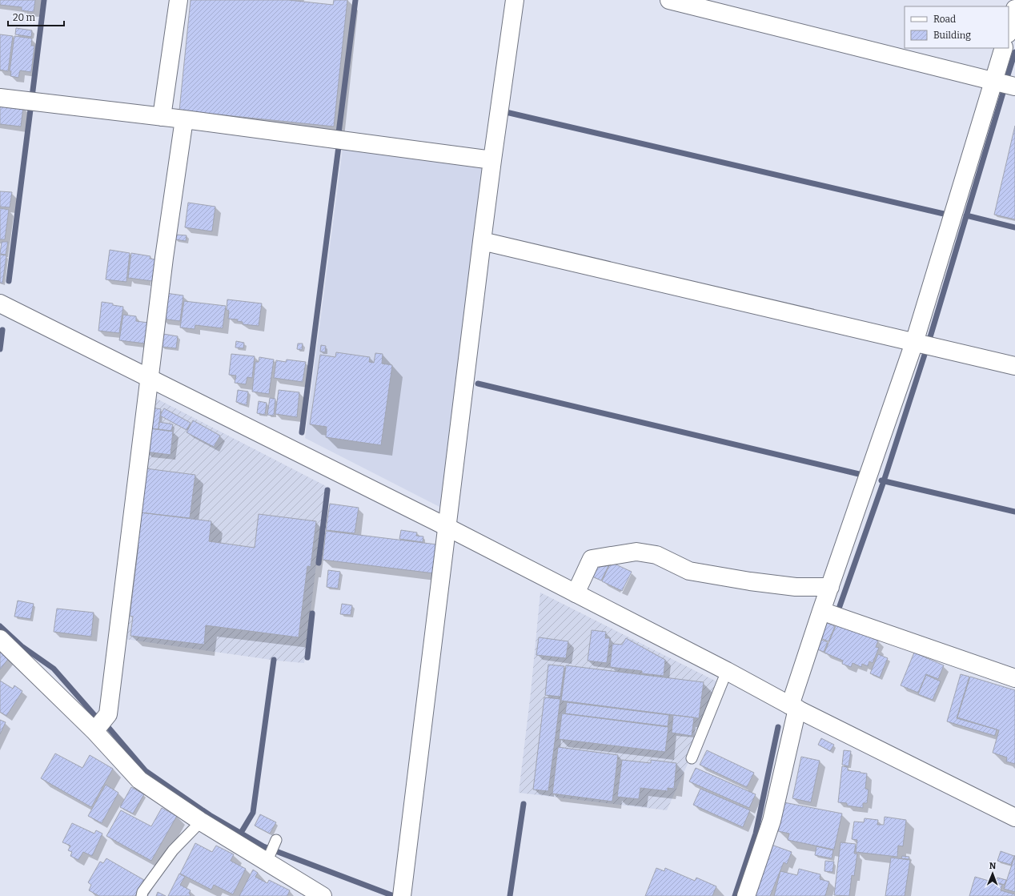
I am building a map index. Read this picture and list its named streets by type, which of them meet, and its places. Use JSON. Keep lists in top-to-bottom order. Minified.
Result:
{"legend":["Road","Building"],"scale_bar":"20 m","north":"top"}
